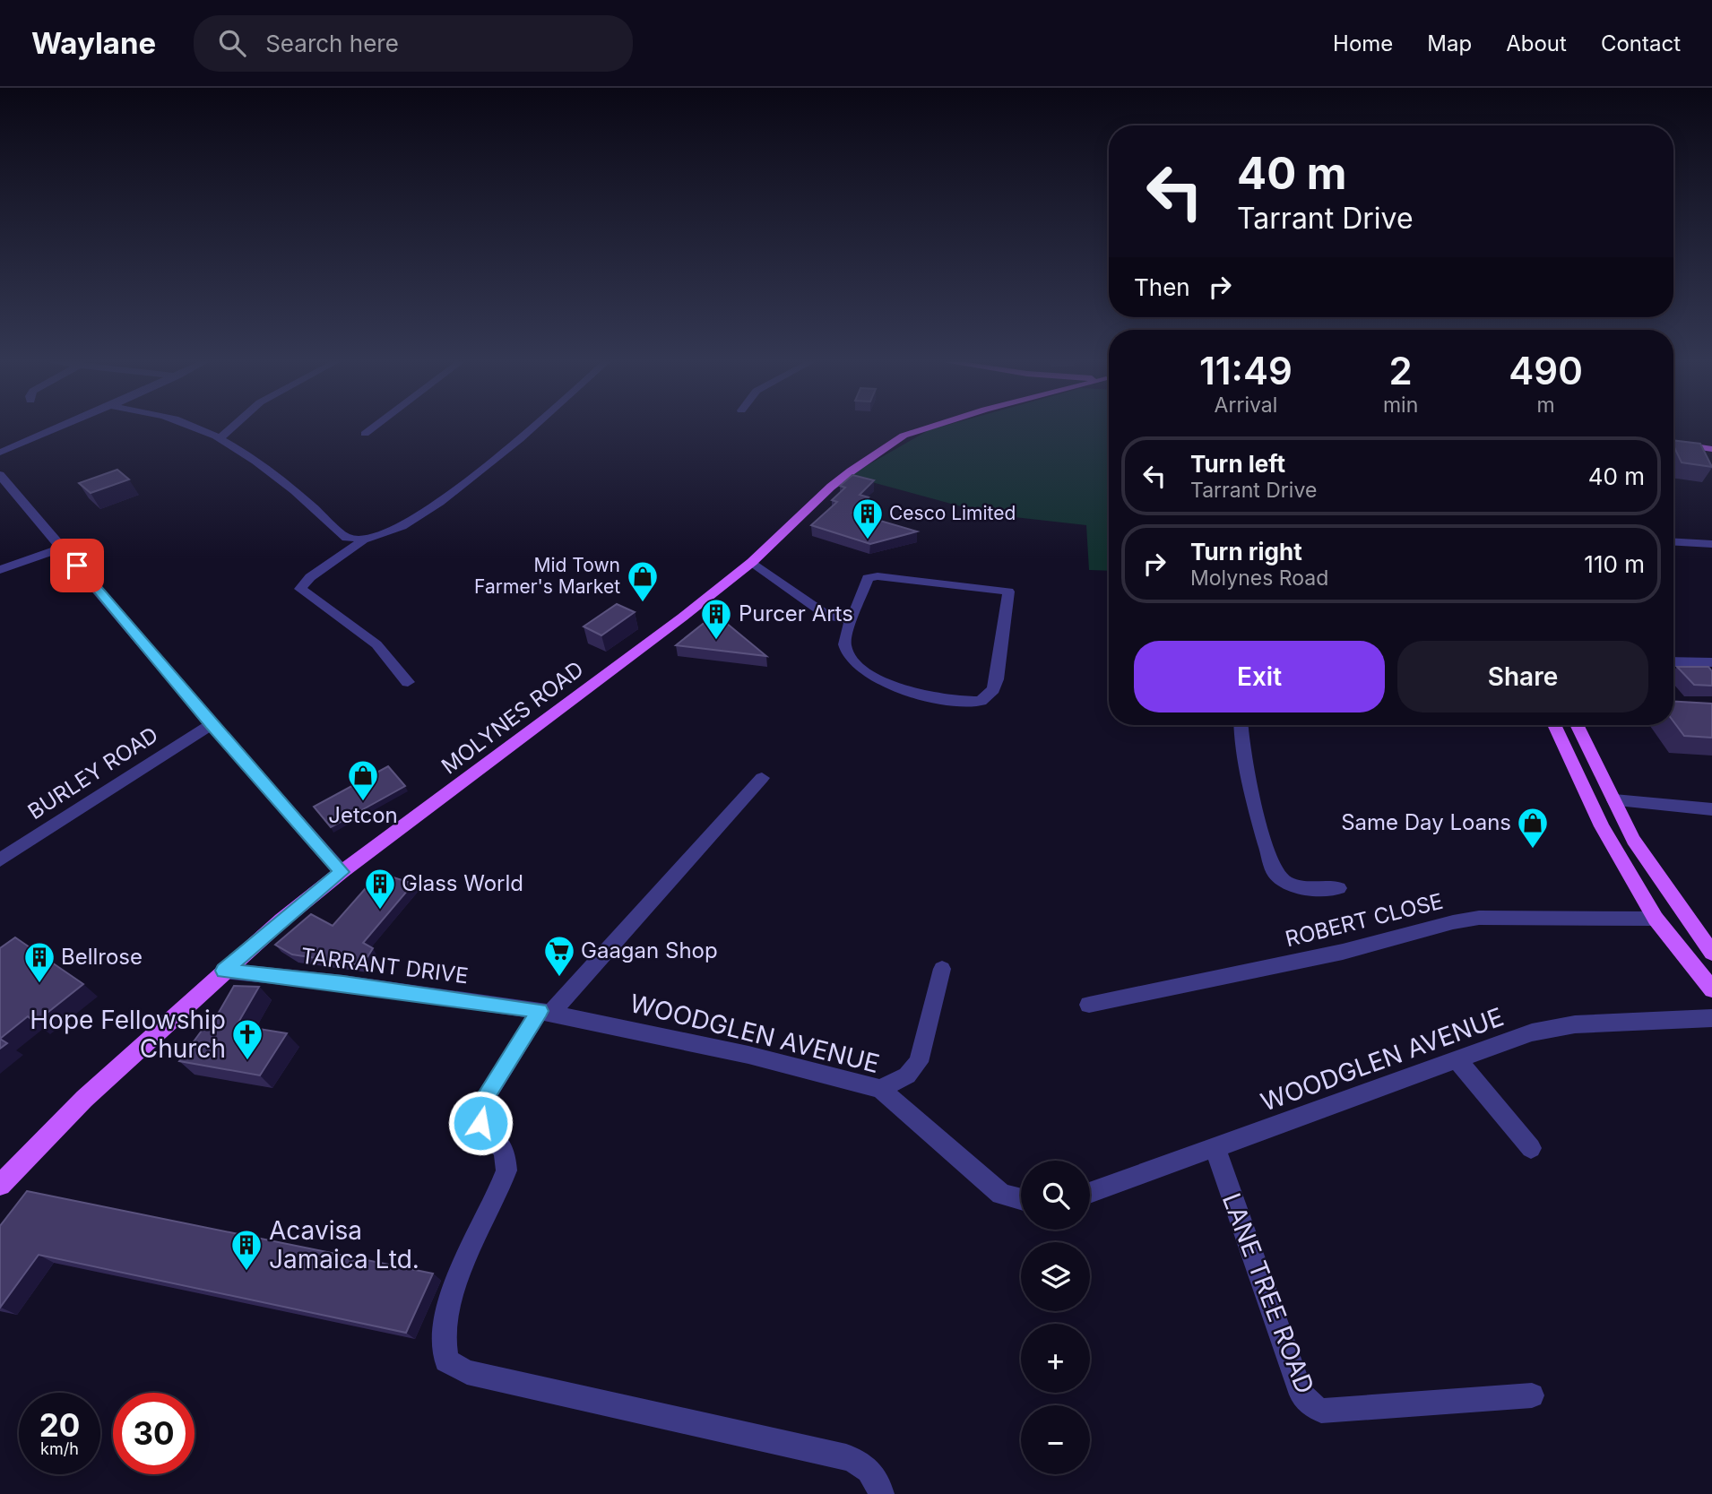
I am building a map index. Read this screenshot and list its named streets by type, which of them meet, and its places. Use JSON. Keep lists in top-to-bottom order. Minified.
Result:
{"streets":{"main road":["MOLYNES ROAD"],"street":["BURLEY ROAD","ROBERT CLOSE","TARRANT DRIVE","WOODGLEN AVENUE","LANE TREE ROAD"]},"crossings":[["MOLYNES ROAD","TARRANT DRIVE"],["TARRANT DRIVE","WOODGLEN AVENUE"],["WOODGLEN AVENUE","LANE TREE ROAD"]],"places":{"building":["Cesco Limited","Purcer Arts","Glass World","Bellrose","Acavisa Jamaica Ltd."],"shop":["Mid Town Farmer's Market","Jetcon","Same Day Loans"],"supermarket":["Gaagan Shop"],"church":["Hope Fellowship Church"]},"page":{"header":"Waylane","search":"Search here","nav":["Home","Map","About","Contact"],"turn":["40 m","Tarrant Drive"],"then":"Then","eta":["11:49","Arrival","2","min","490","m"],"list":[{"name":"Turn left","note":"Tarrant Drive","value":"40 m"},{"name":"Turn right","note":"Molynes Road","value":"110 m"}],"buttons":["Exit","Share"],"map_buttons":["+","−"],"speed":"20 km/h","limit":"30"}}
